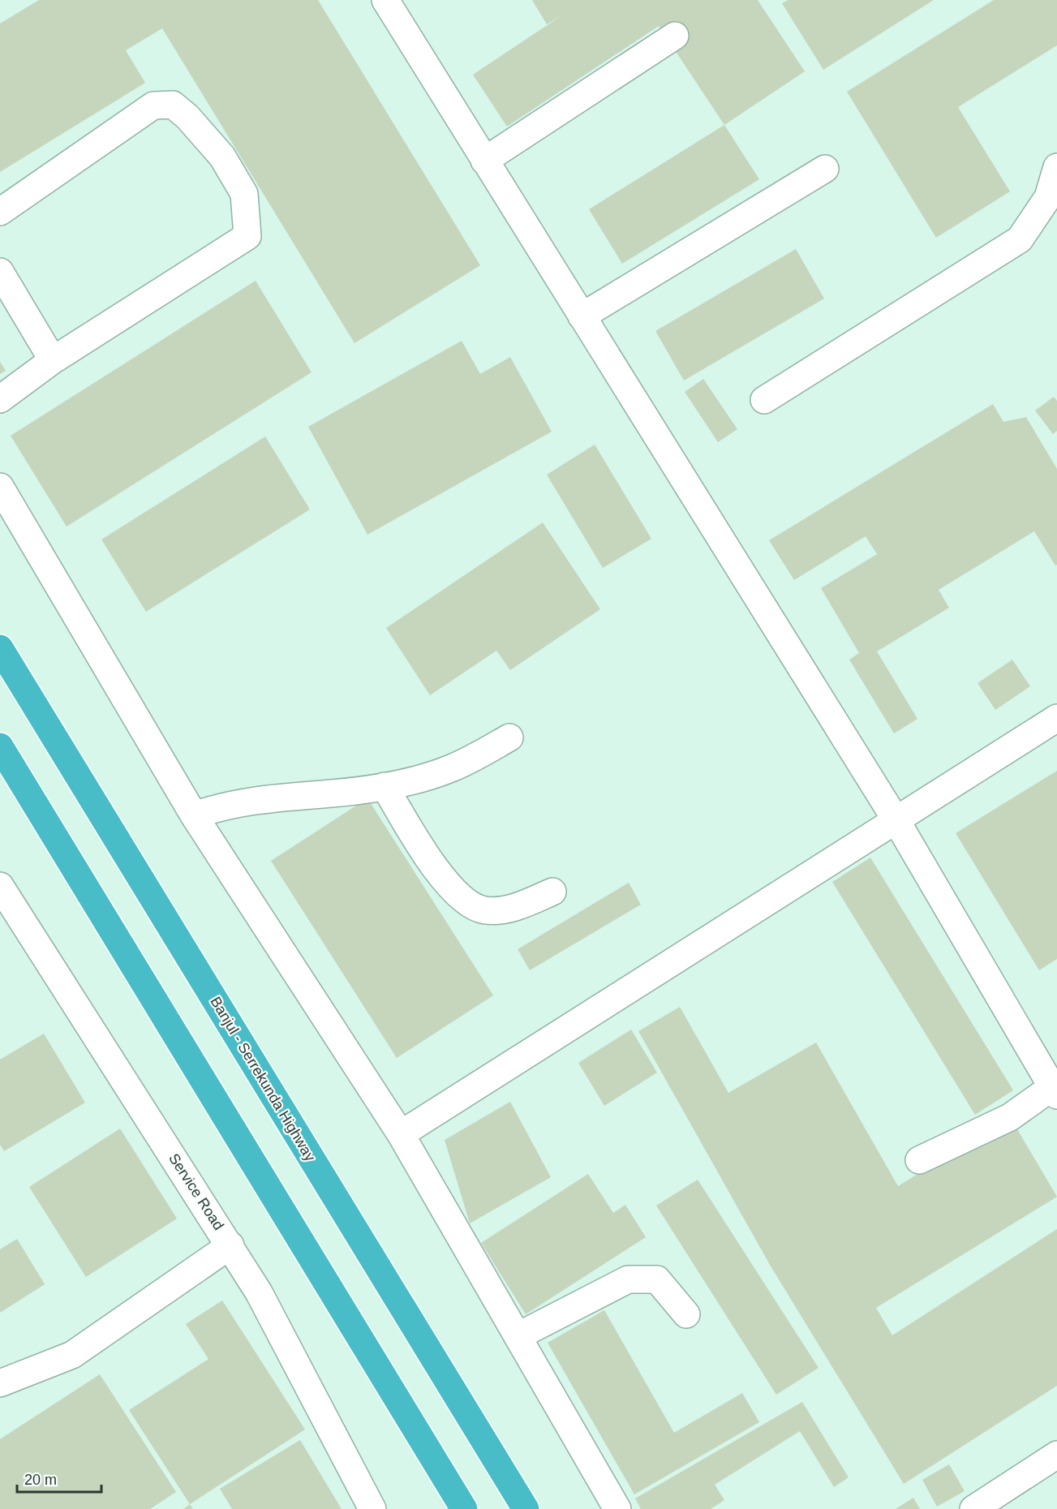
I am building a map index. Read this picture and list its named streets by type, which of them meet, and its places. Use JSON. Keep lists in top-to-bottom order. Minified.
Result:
{"streets":{"highway":["Banjul - Serrekunda Highway"],"street":["Service Road"]},"scale_bar":"20 m"}
